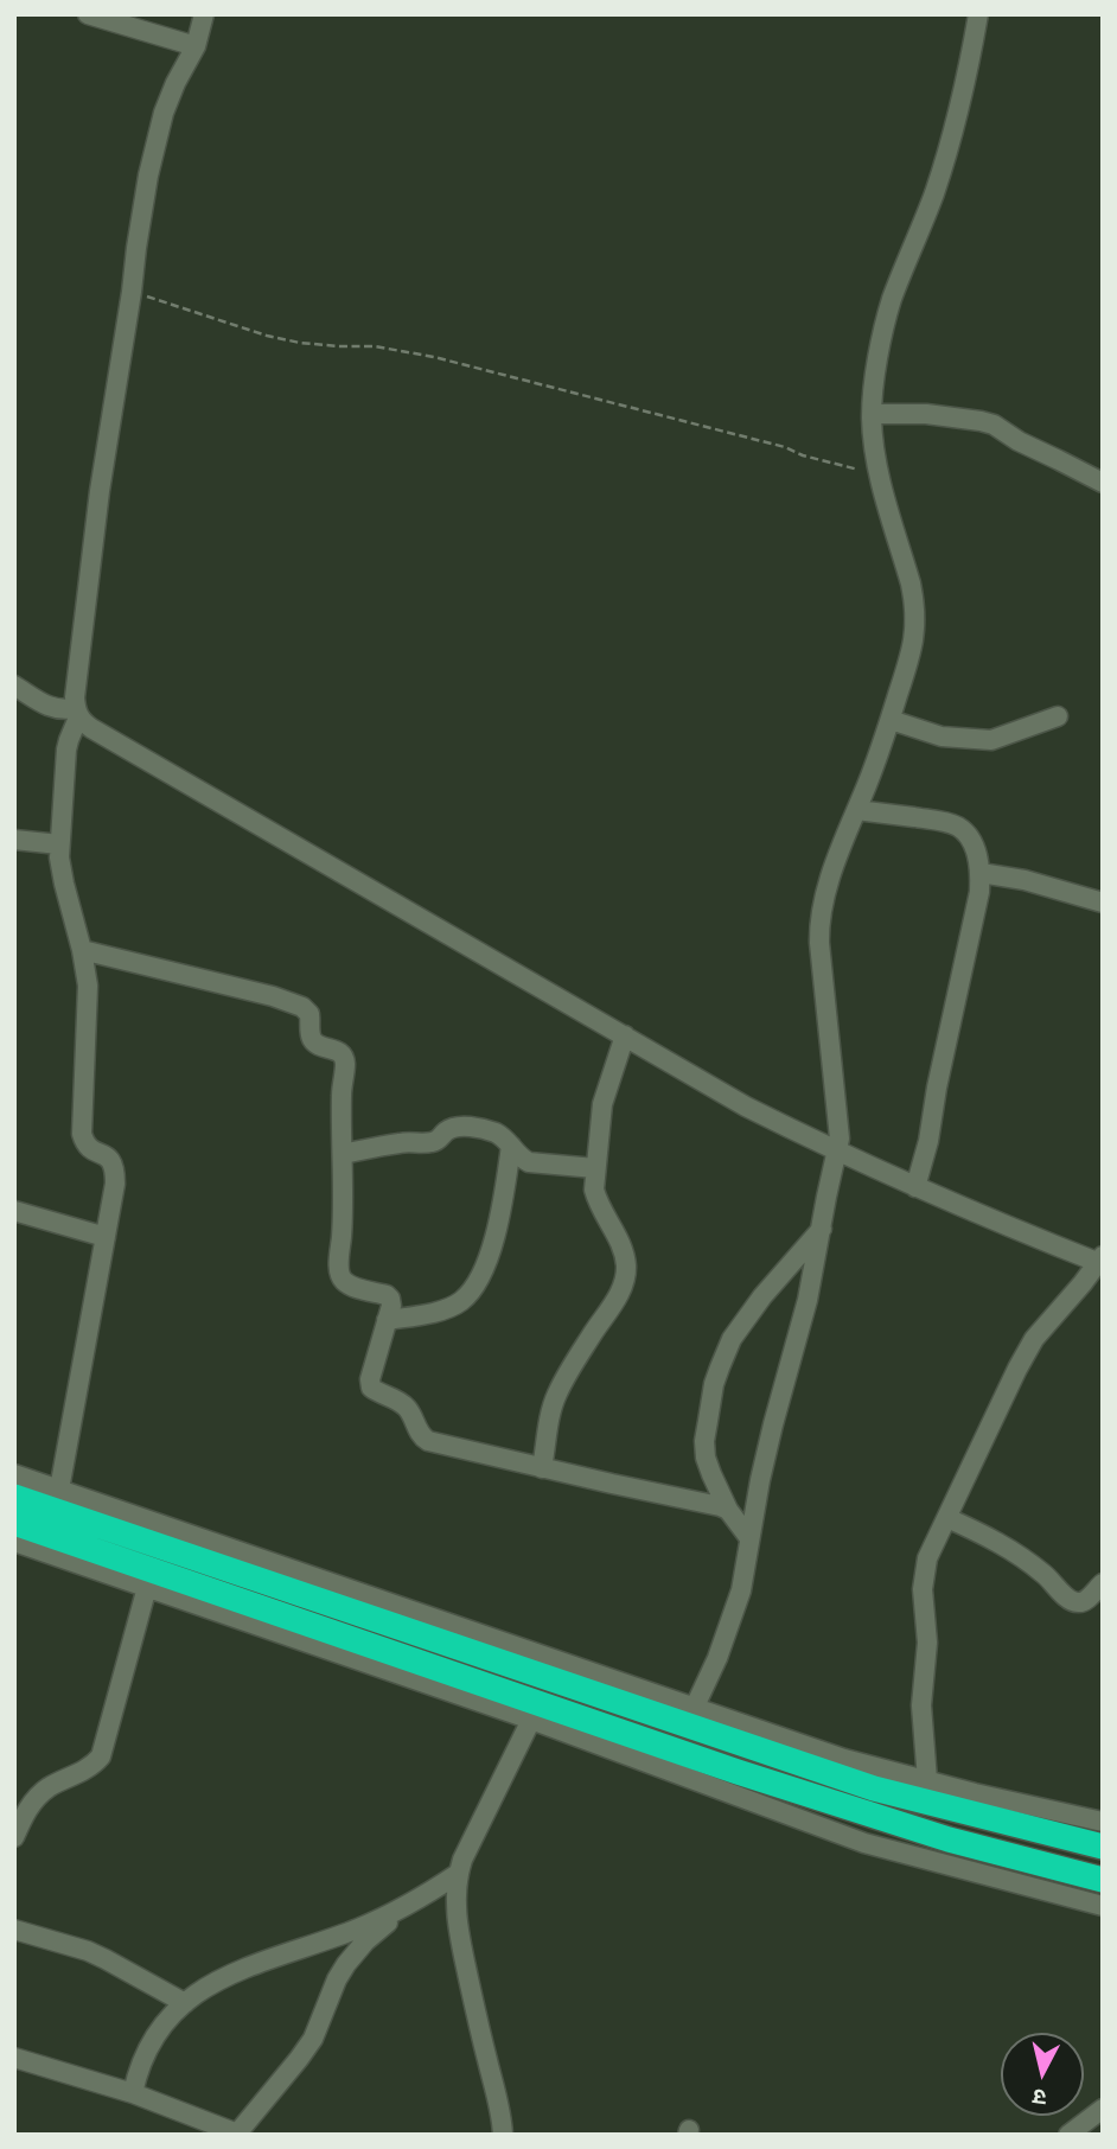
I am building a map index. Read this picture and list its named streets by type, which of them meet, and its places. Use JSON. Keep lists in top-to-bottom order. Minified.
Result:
{"north":"bottom"}
